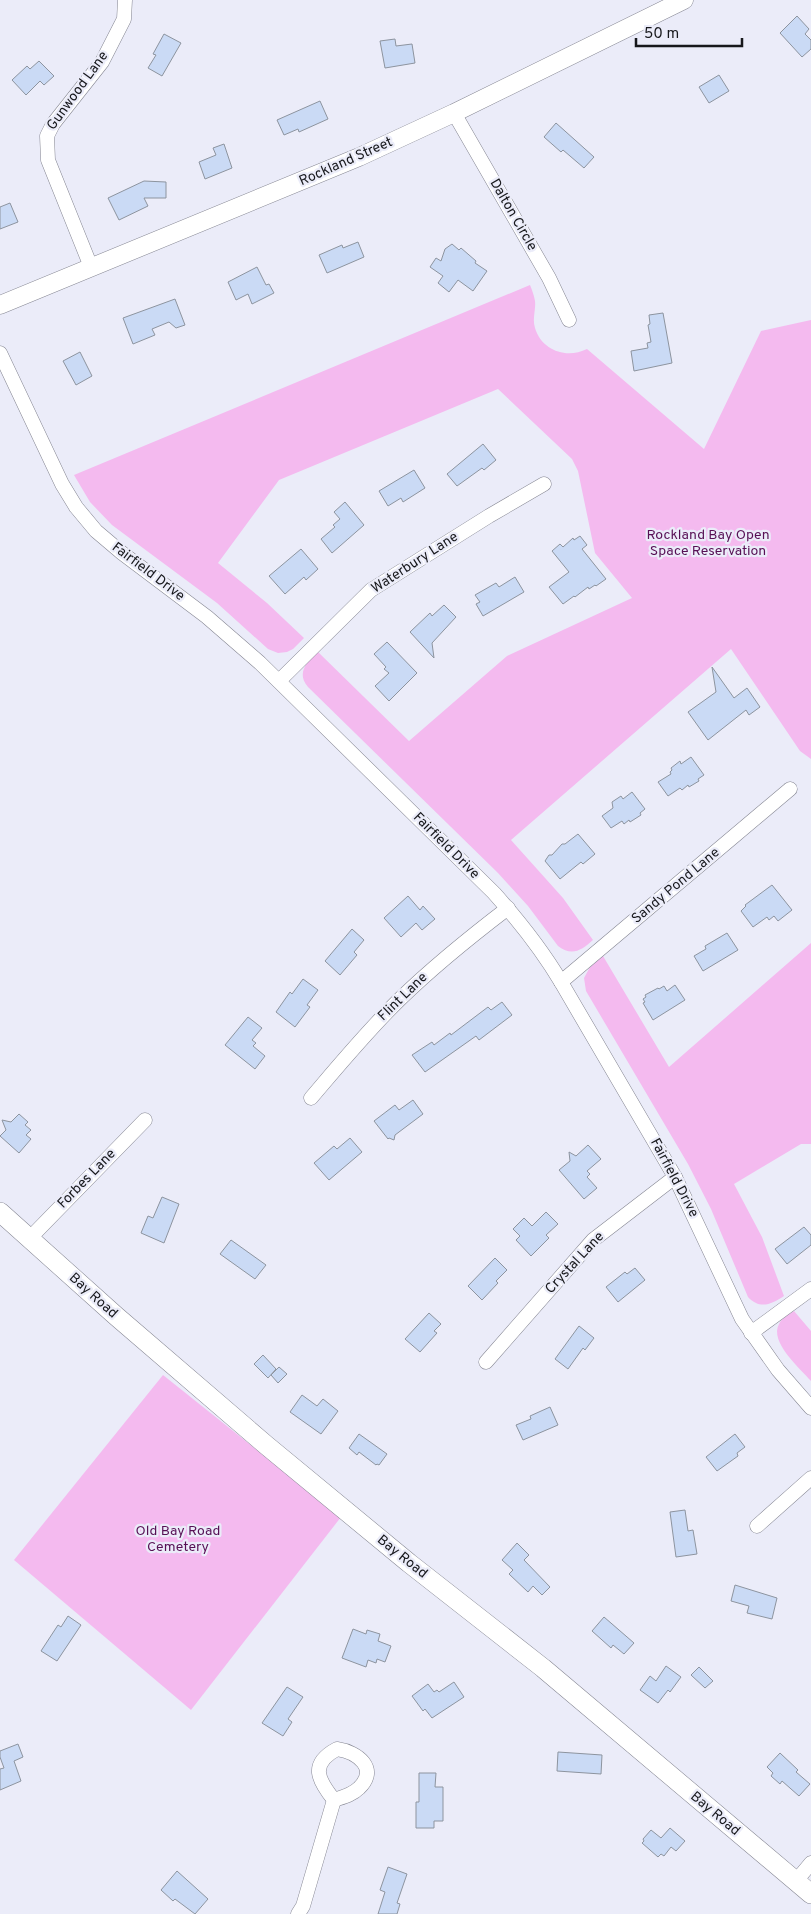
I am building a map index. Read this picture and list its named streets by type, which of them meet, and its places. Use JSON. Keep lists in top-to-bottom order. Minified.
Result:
{"streets":{"main road":["Bay Road"],"street":["Gunwood Lane","Rockland Street","Dalton Circle","Waterbury Lane","Fairfield Drive","Sandy Pond Lane","Flint Lane","Forbes Lane","Crystal Lane"]},"crossings":[["Gunwood Lane","Rockland Street"],["Rockland Street","Dalton Circle"],["Waterbury Lane","Fairfield Drive"],["Fairfield Drive","Sandy Pond Lane"],["Fairfield Drive","Flint Lane"],["Fairfield Drive","Crystal Lane"],["Forbes Lane","Bay Road"]],"parks":["Rockland Bay Open Space Reservation","Old Bay Road Cemetery"],"scale_bar":"50 m"}
